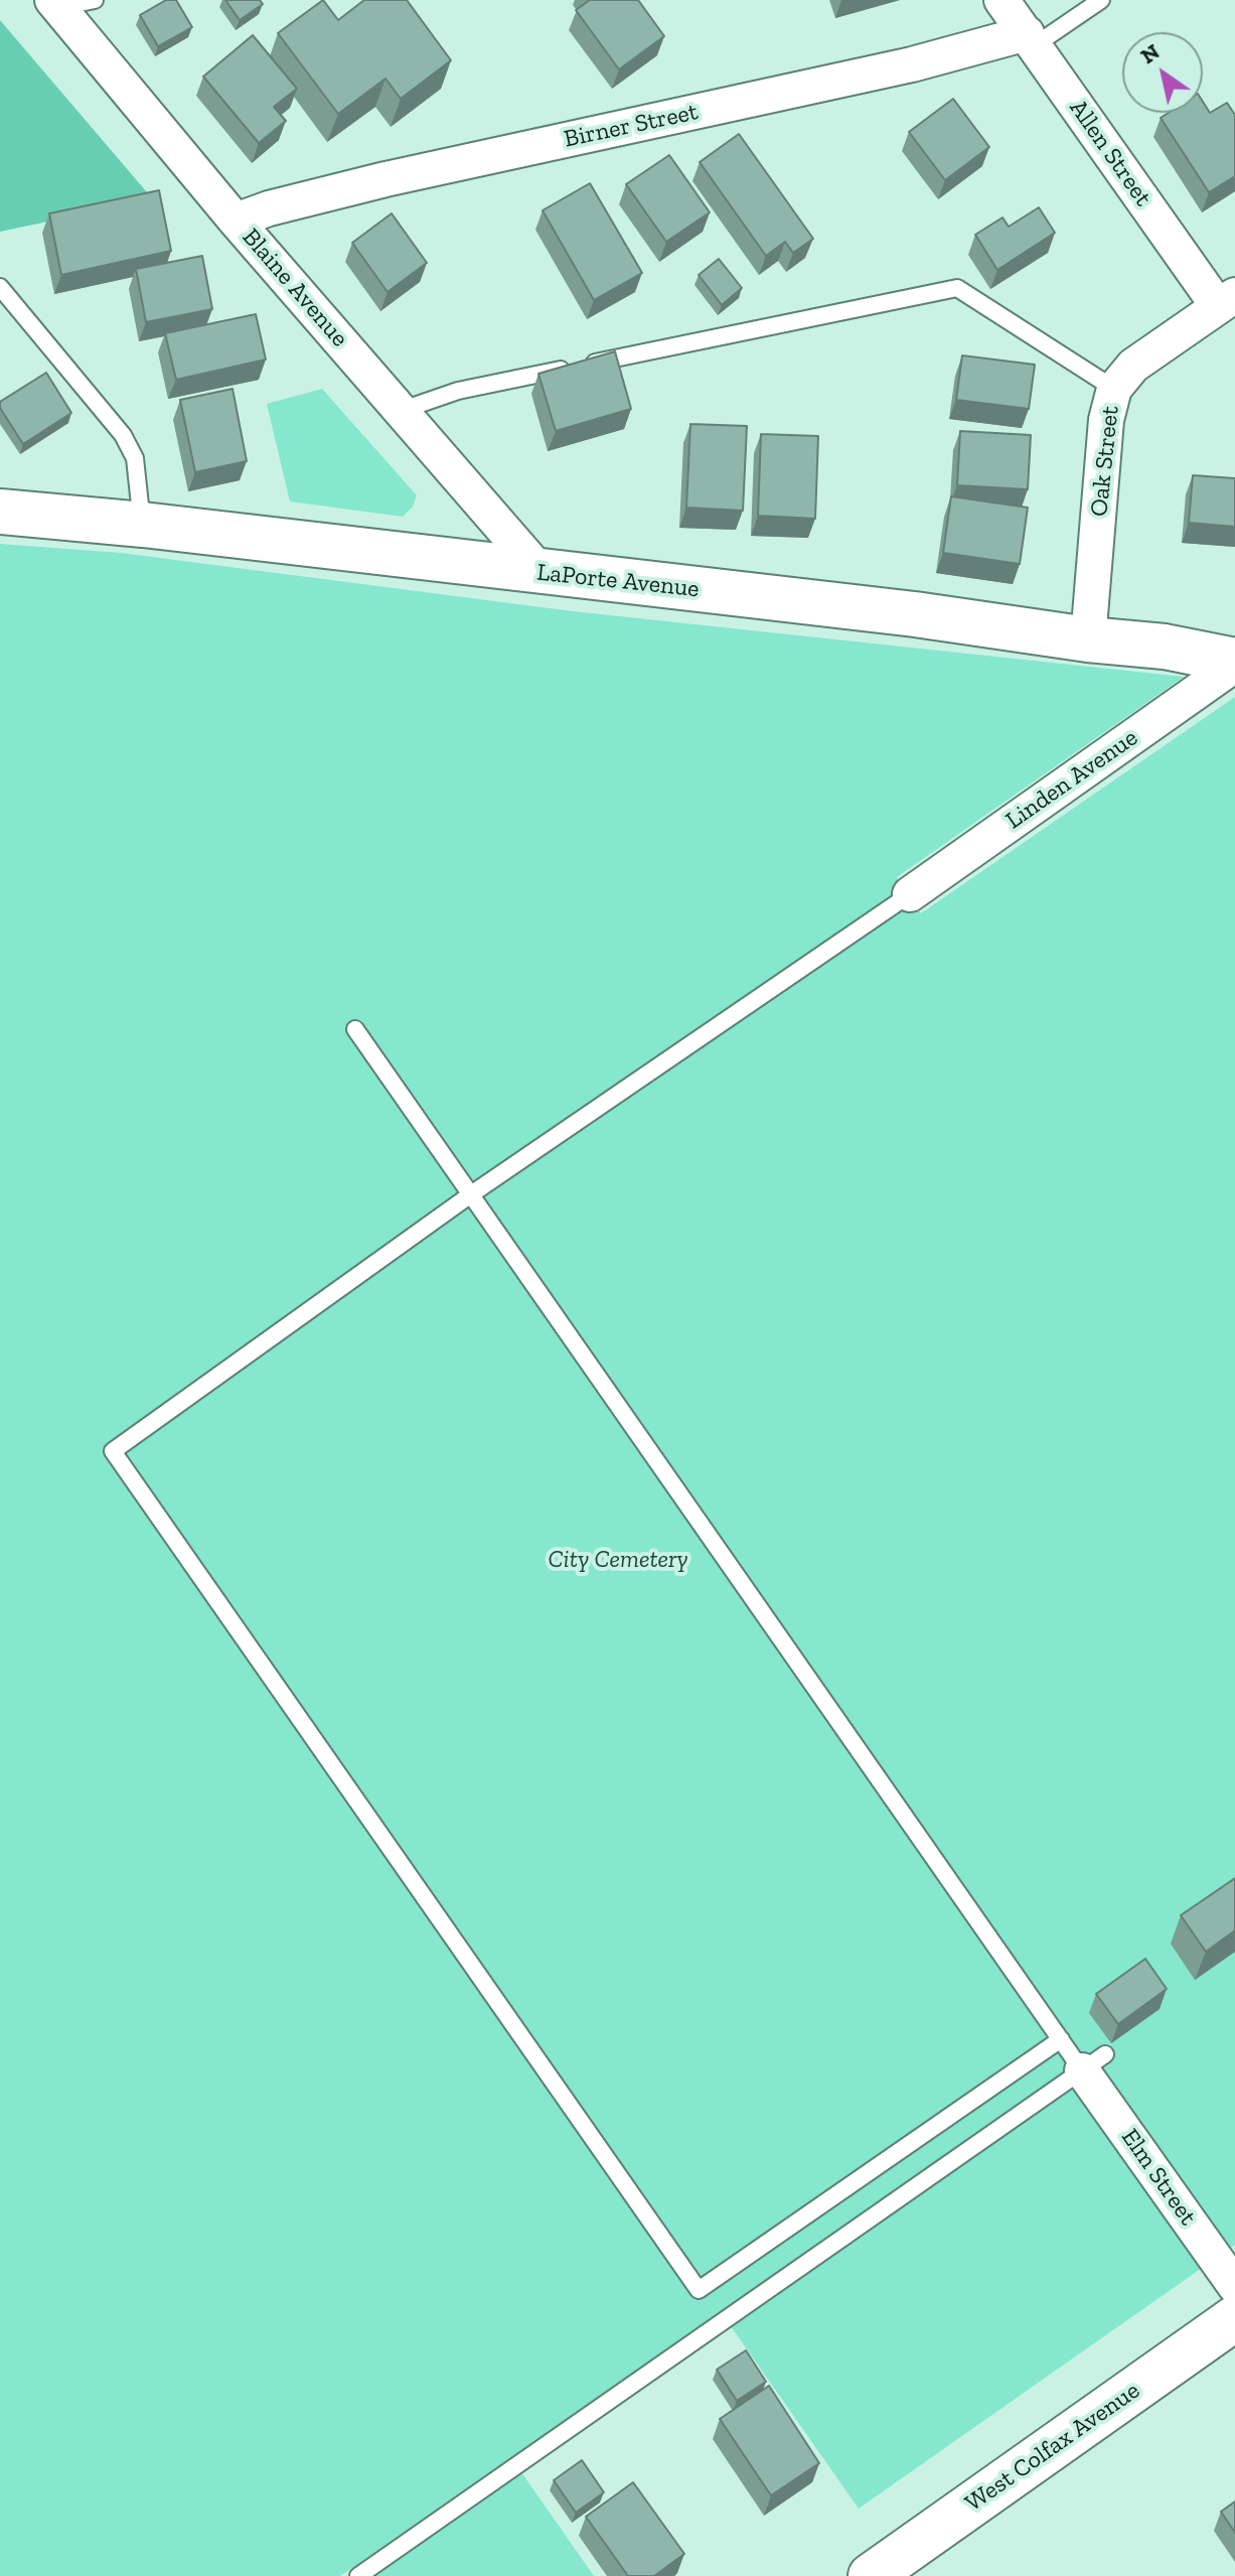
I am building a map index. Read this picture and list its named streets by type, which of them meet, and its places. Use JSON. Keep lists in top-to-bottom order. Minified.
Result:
{"streets":{"street":["Birner Street","Allen Street","Blaine Avenue","Oak Street","LaPorte Avenue","Linden Avenue","Elm Street","West Colfax Avenue"]},"crossings":[["Birner Street","Allen Street"],["Birner Street","Blaine Avenue"],["Allen Street","Oak Street"],["Blaine Avenue","LaPorte Avenue"],["Oak Street","LaPorte Avenue"],["LaPorte Avenue","Linden Avenue"]],"parks":["City Cemetery"],"north":"top left"}
